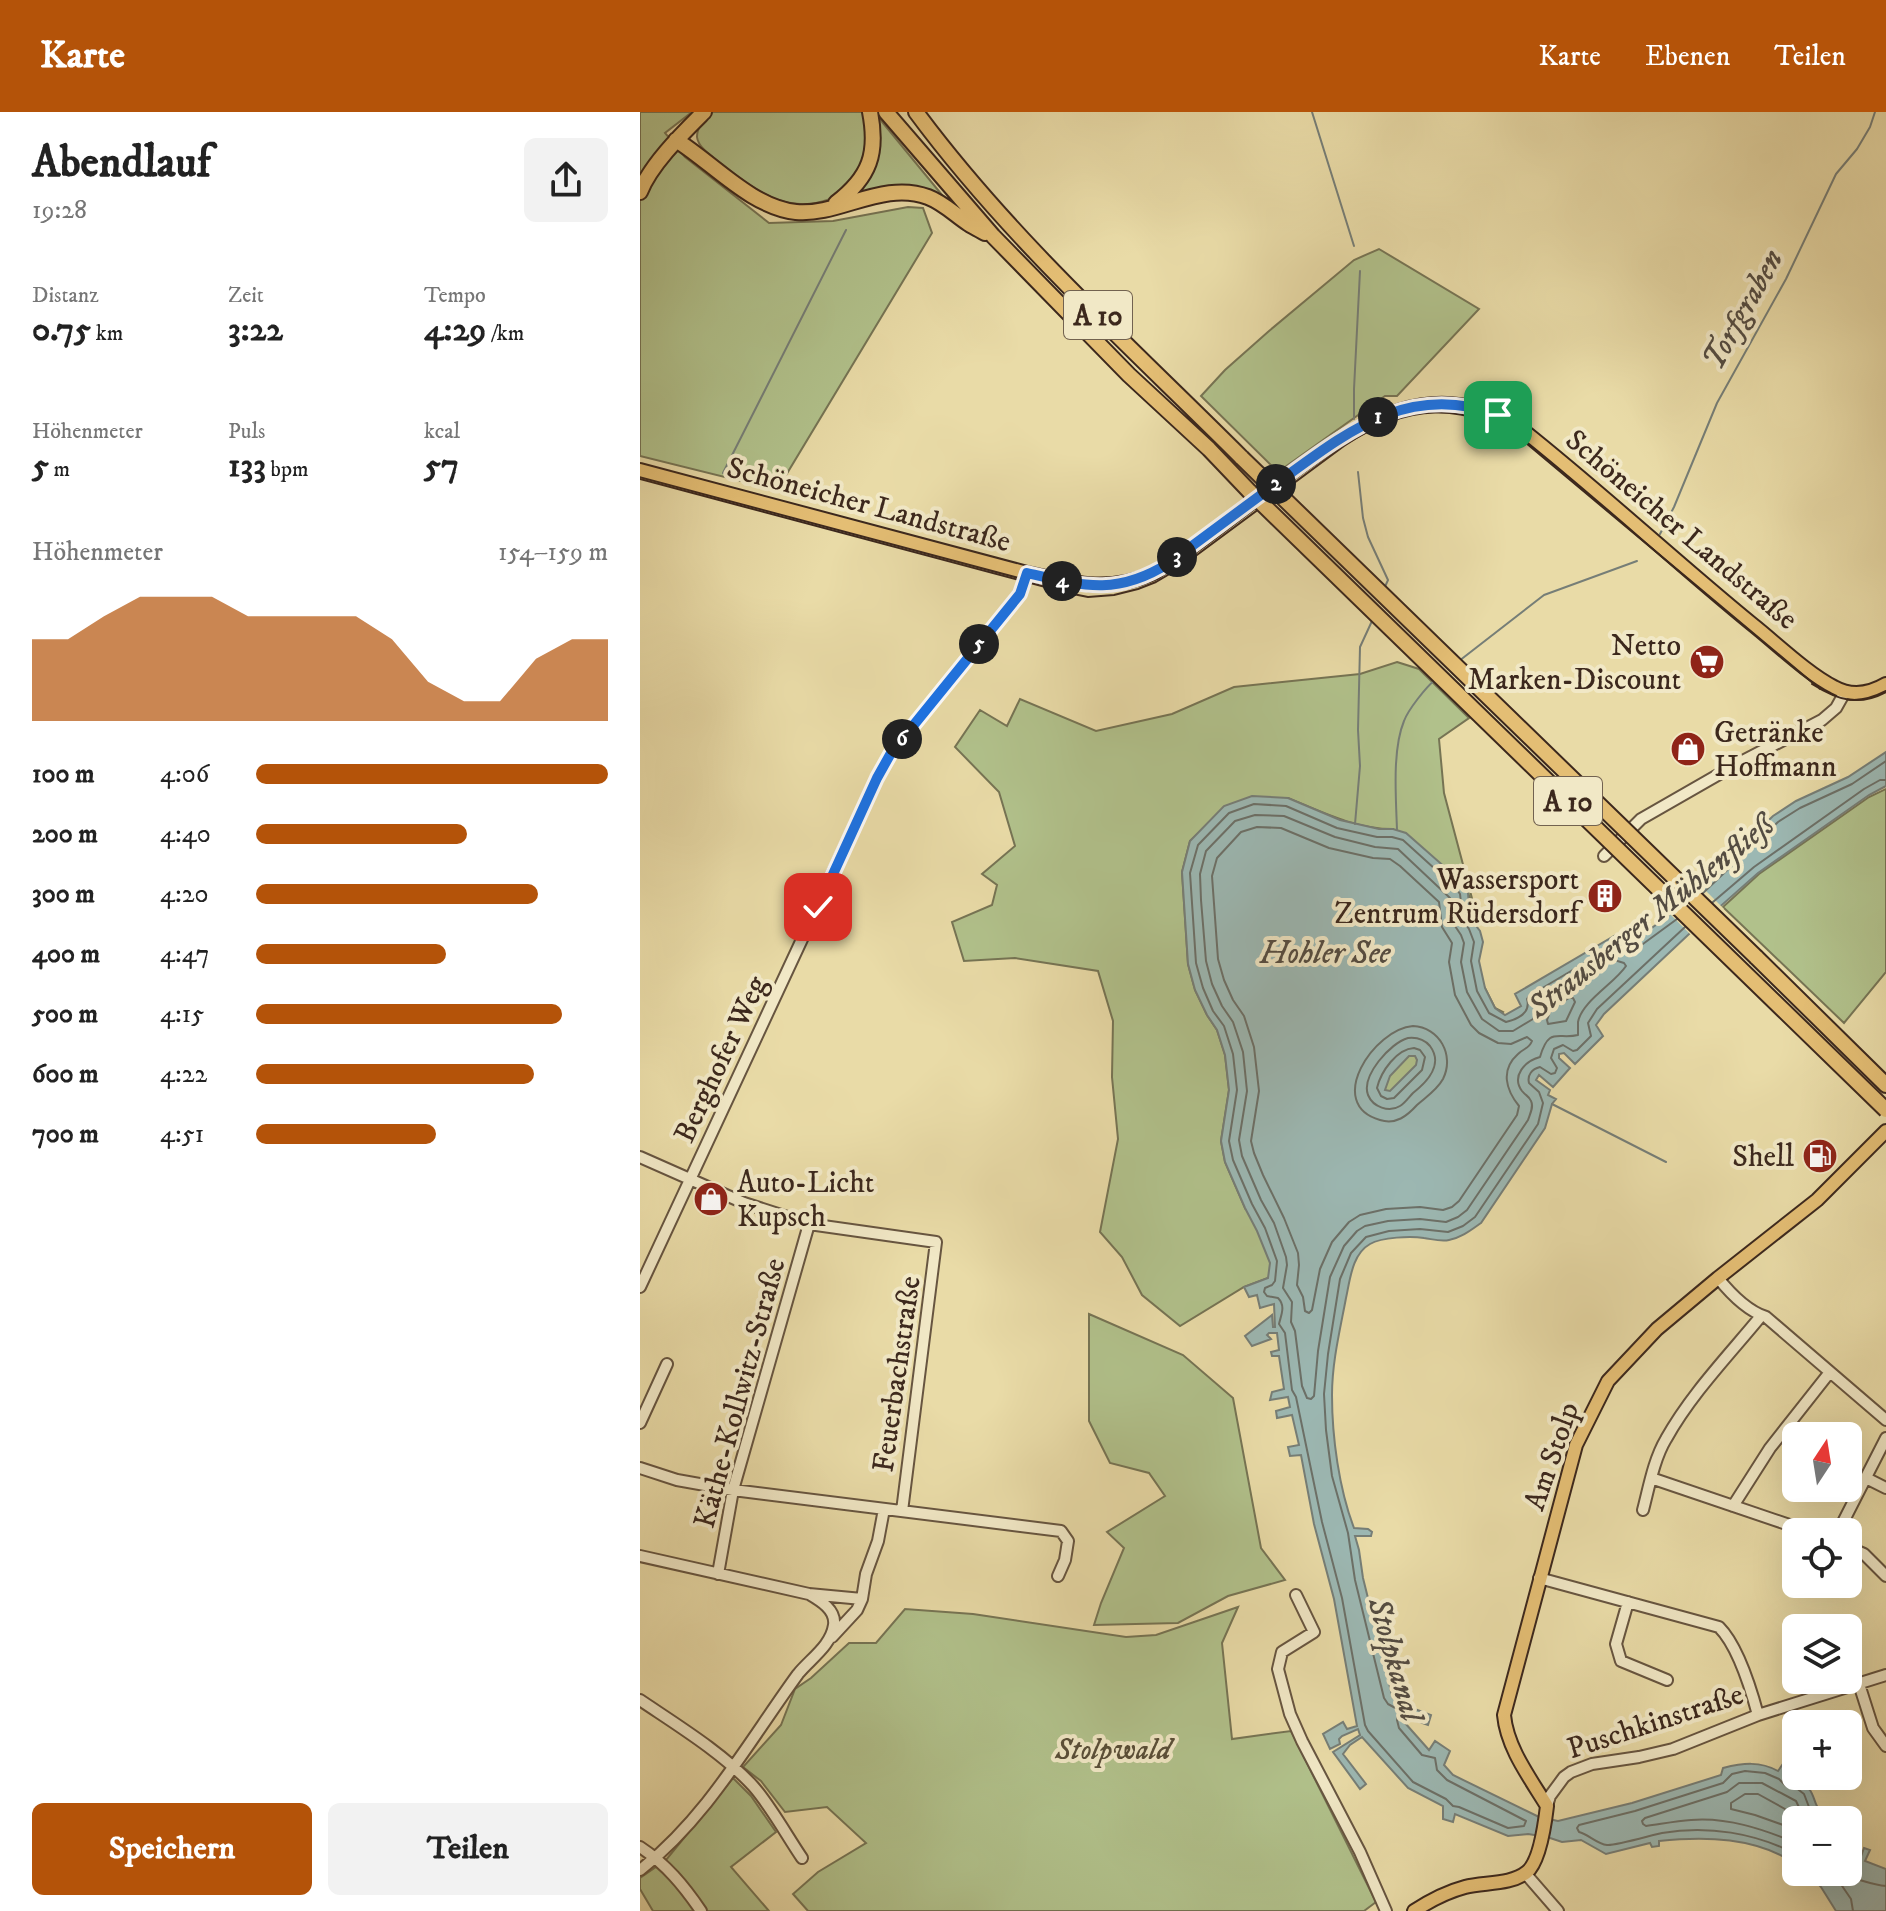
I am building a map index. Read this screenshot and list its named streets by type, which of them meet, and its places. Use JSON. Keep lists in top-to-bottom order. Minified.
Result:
{"streets":{"highway":["A 10"],"main road":["Schöneicher Landstraße","Am Stolp"],"street":["Berghofer Weg","Feuerbachstraße","Käthe-Kollwitz-Straße","Puschkinstraße"]},"crossings":[["Schöneicher Landstraße","Berghofer Weg"],["Feuerbachstraße","Käthe-Kollwitz-Straße"],["Am Stolp","Puschkinstraße"]],"water":["Torfgraben","Strausberger Mühlenfließ","Hohler See","Stolpkanal"],"parks":["Stolpwald"],"places":{"supermarket":["Netto Marken-Discount"],"shop":["Getränke Hoffmann","Auto-Licht Kupsch"],"building":["Wassersport Zentrum Rüdersdorf"],"fuel station":["Shell"]},"north":"top","page":{"header":"Karte","nav":["Karte","Ebenen","Teilen"],"heading":["Abendlauf","19:28"],"stats":[["Distanz","0.75 km"],["Zeit","3:22"],["Tempo","4:29 /km"],["Höhenmeter","5 m"],["Puls","133 bpm"],["kcal","57"]],"pins":["1","2","3","4","5","6"],"chart":["Höhenmeter","154–159 m"],"list":[{"name":"100 m","note":"4:06"},{"name":"200 m","note":"4:40"},{"name":"300 m","note":"4:20"},{"name":"400 m","note":"4:47"},{"name":"500 m","note":"4:15"},{"name":"600 m","note":"4:22"},{"name":"700 m","note":"4:51"}],"map_buttons":["+","−"],"buttons":["Speichern","Teilen"]}}
